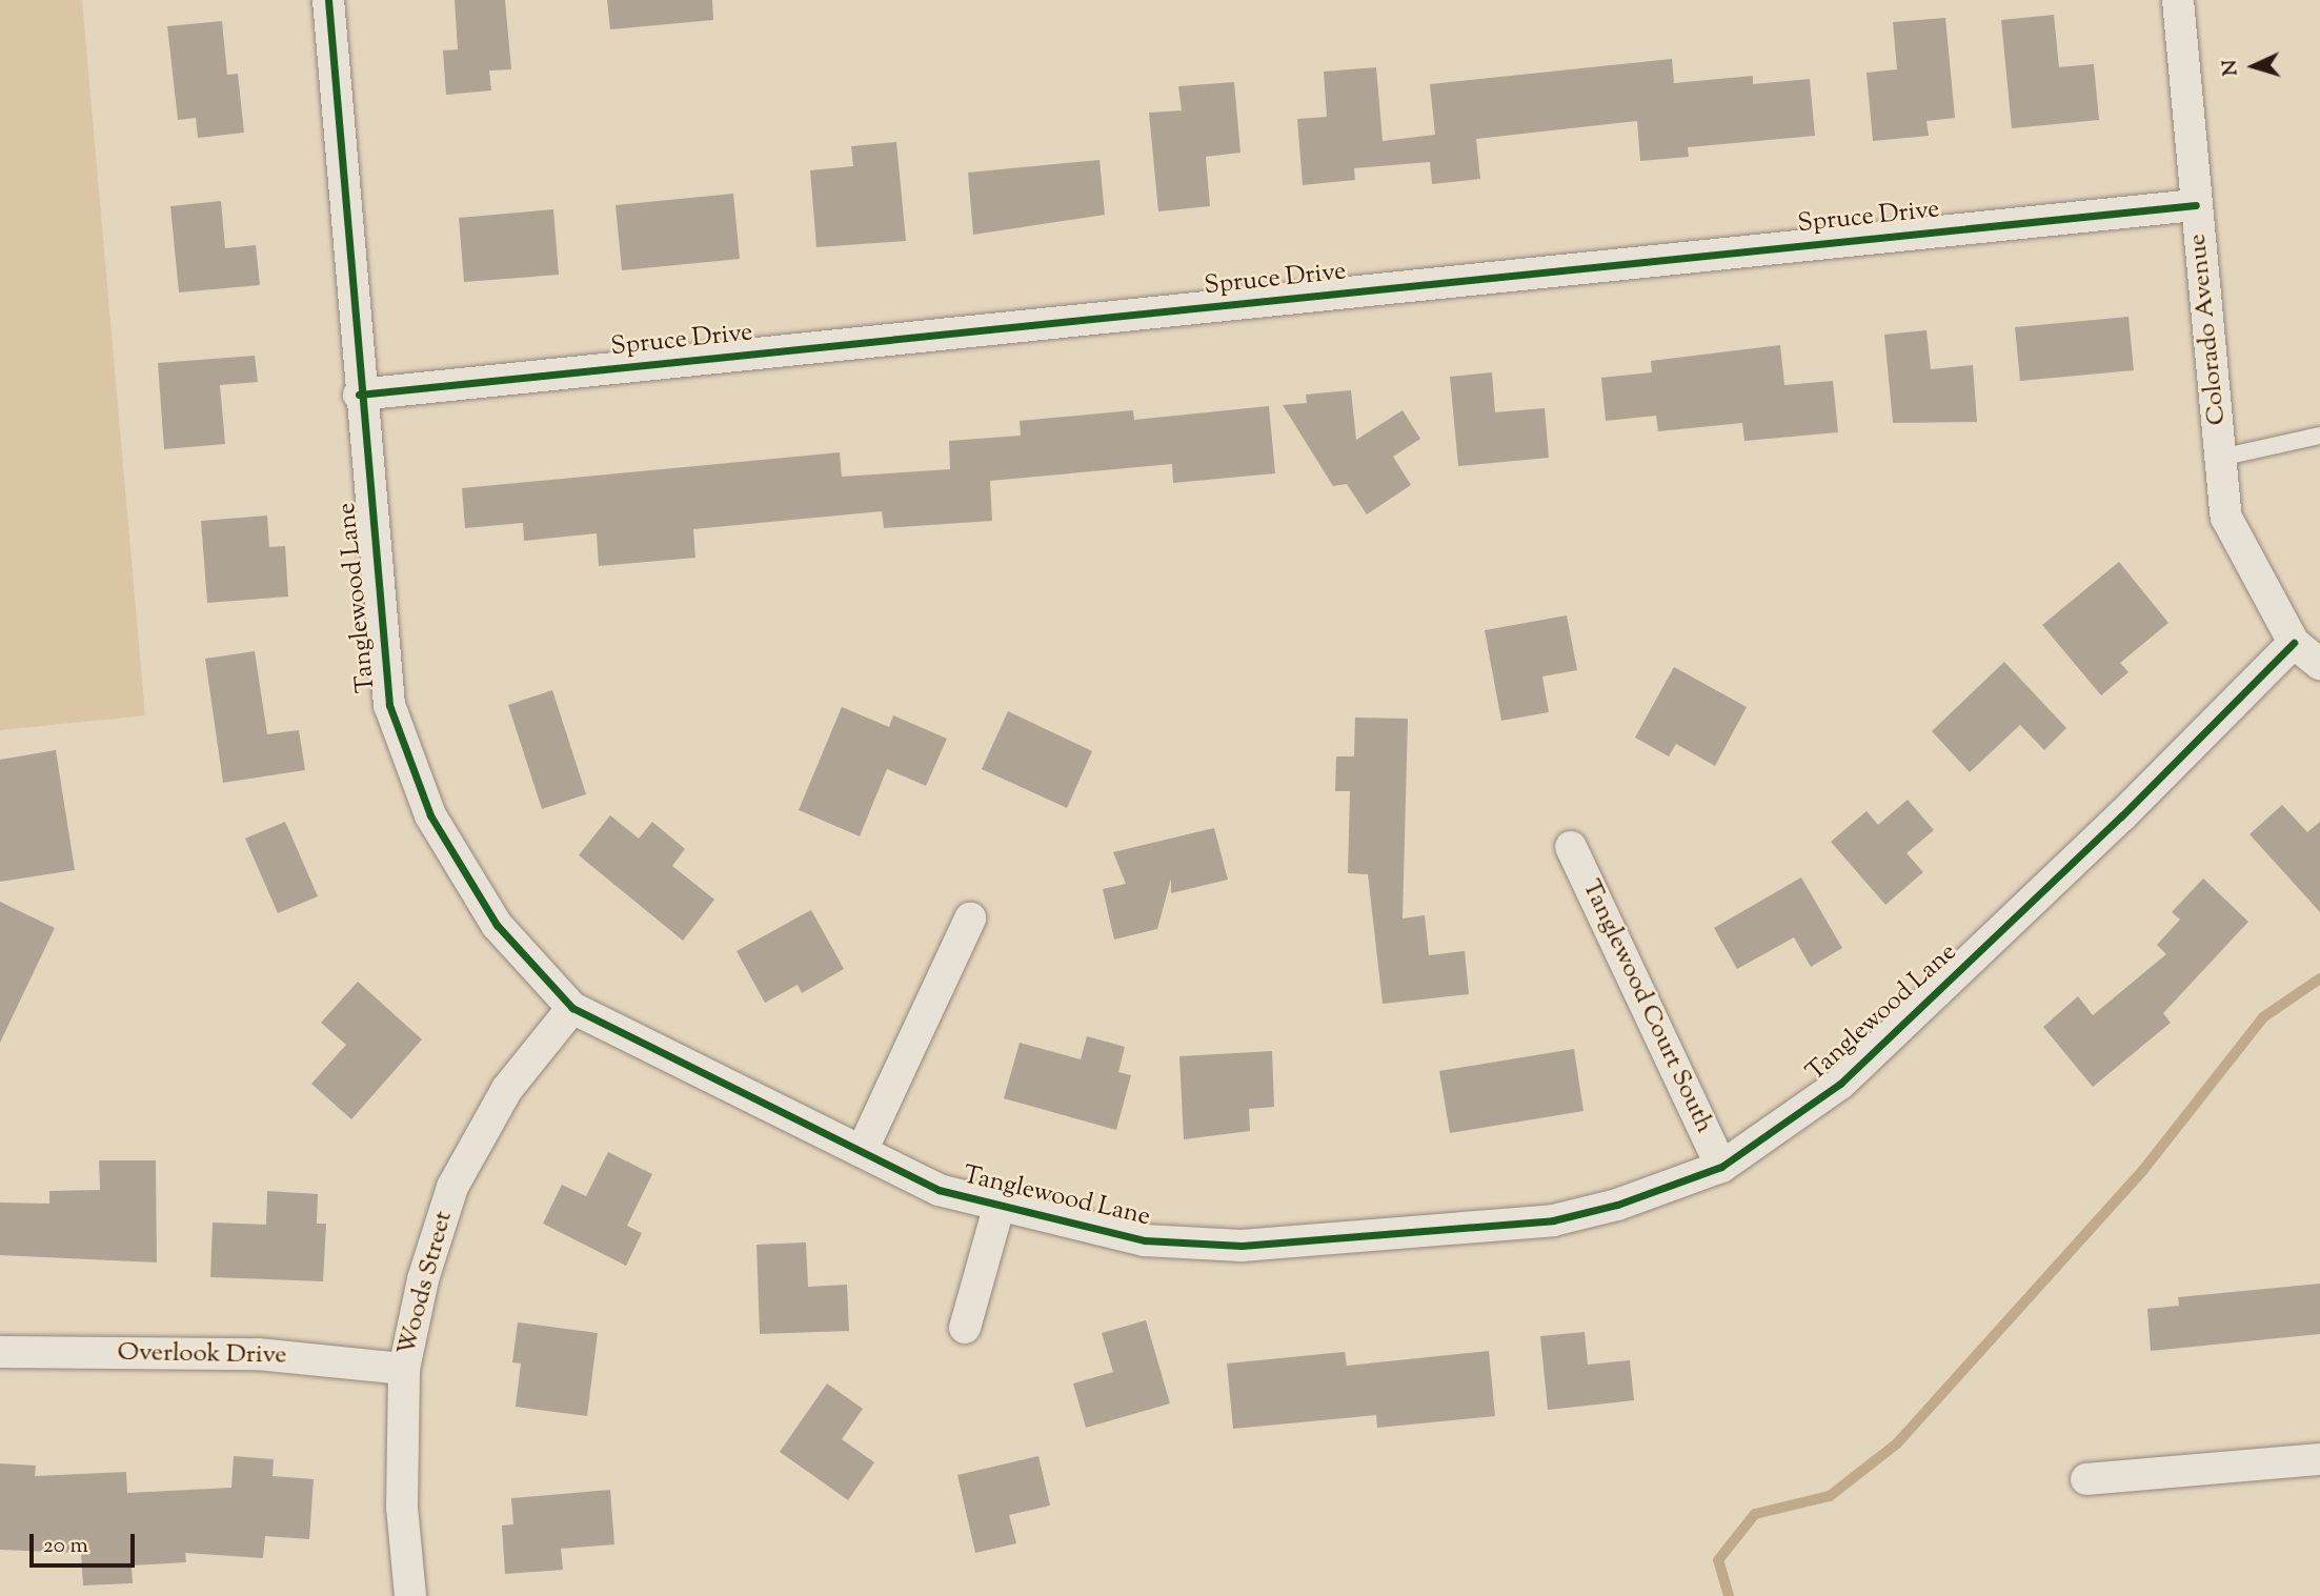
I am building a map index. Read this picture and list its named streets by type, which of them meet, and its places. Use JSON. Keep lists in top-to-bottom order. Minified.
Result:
{"streets":{"street":["Spruce Drive","Colorado Avenue","Tanglewood Lane","Tanglewood Court South","Woods Street","Overlook Drive"]},"crossings":[["Spruce Drive","Colorado Avenue"],["Spruce Drive","Tanglewood Lane"],["Colorado Avenue","Tanglewood Lane"],["Tanglewood Lane","Tanglewood Court South"],["Tanglewood Lane","Woods Street"],["Woods Street","Overlook Drive"]],"scale_bar":"20 m","north":"left"}
